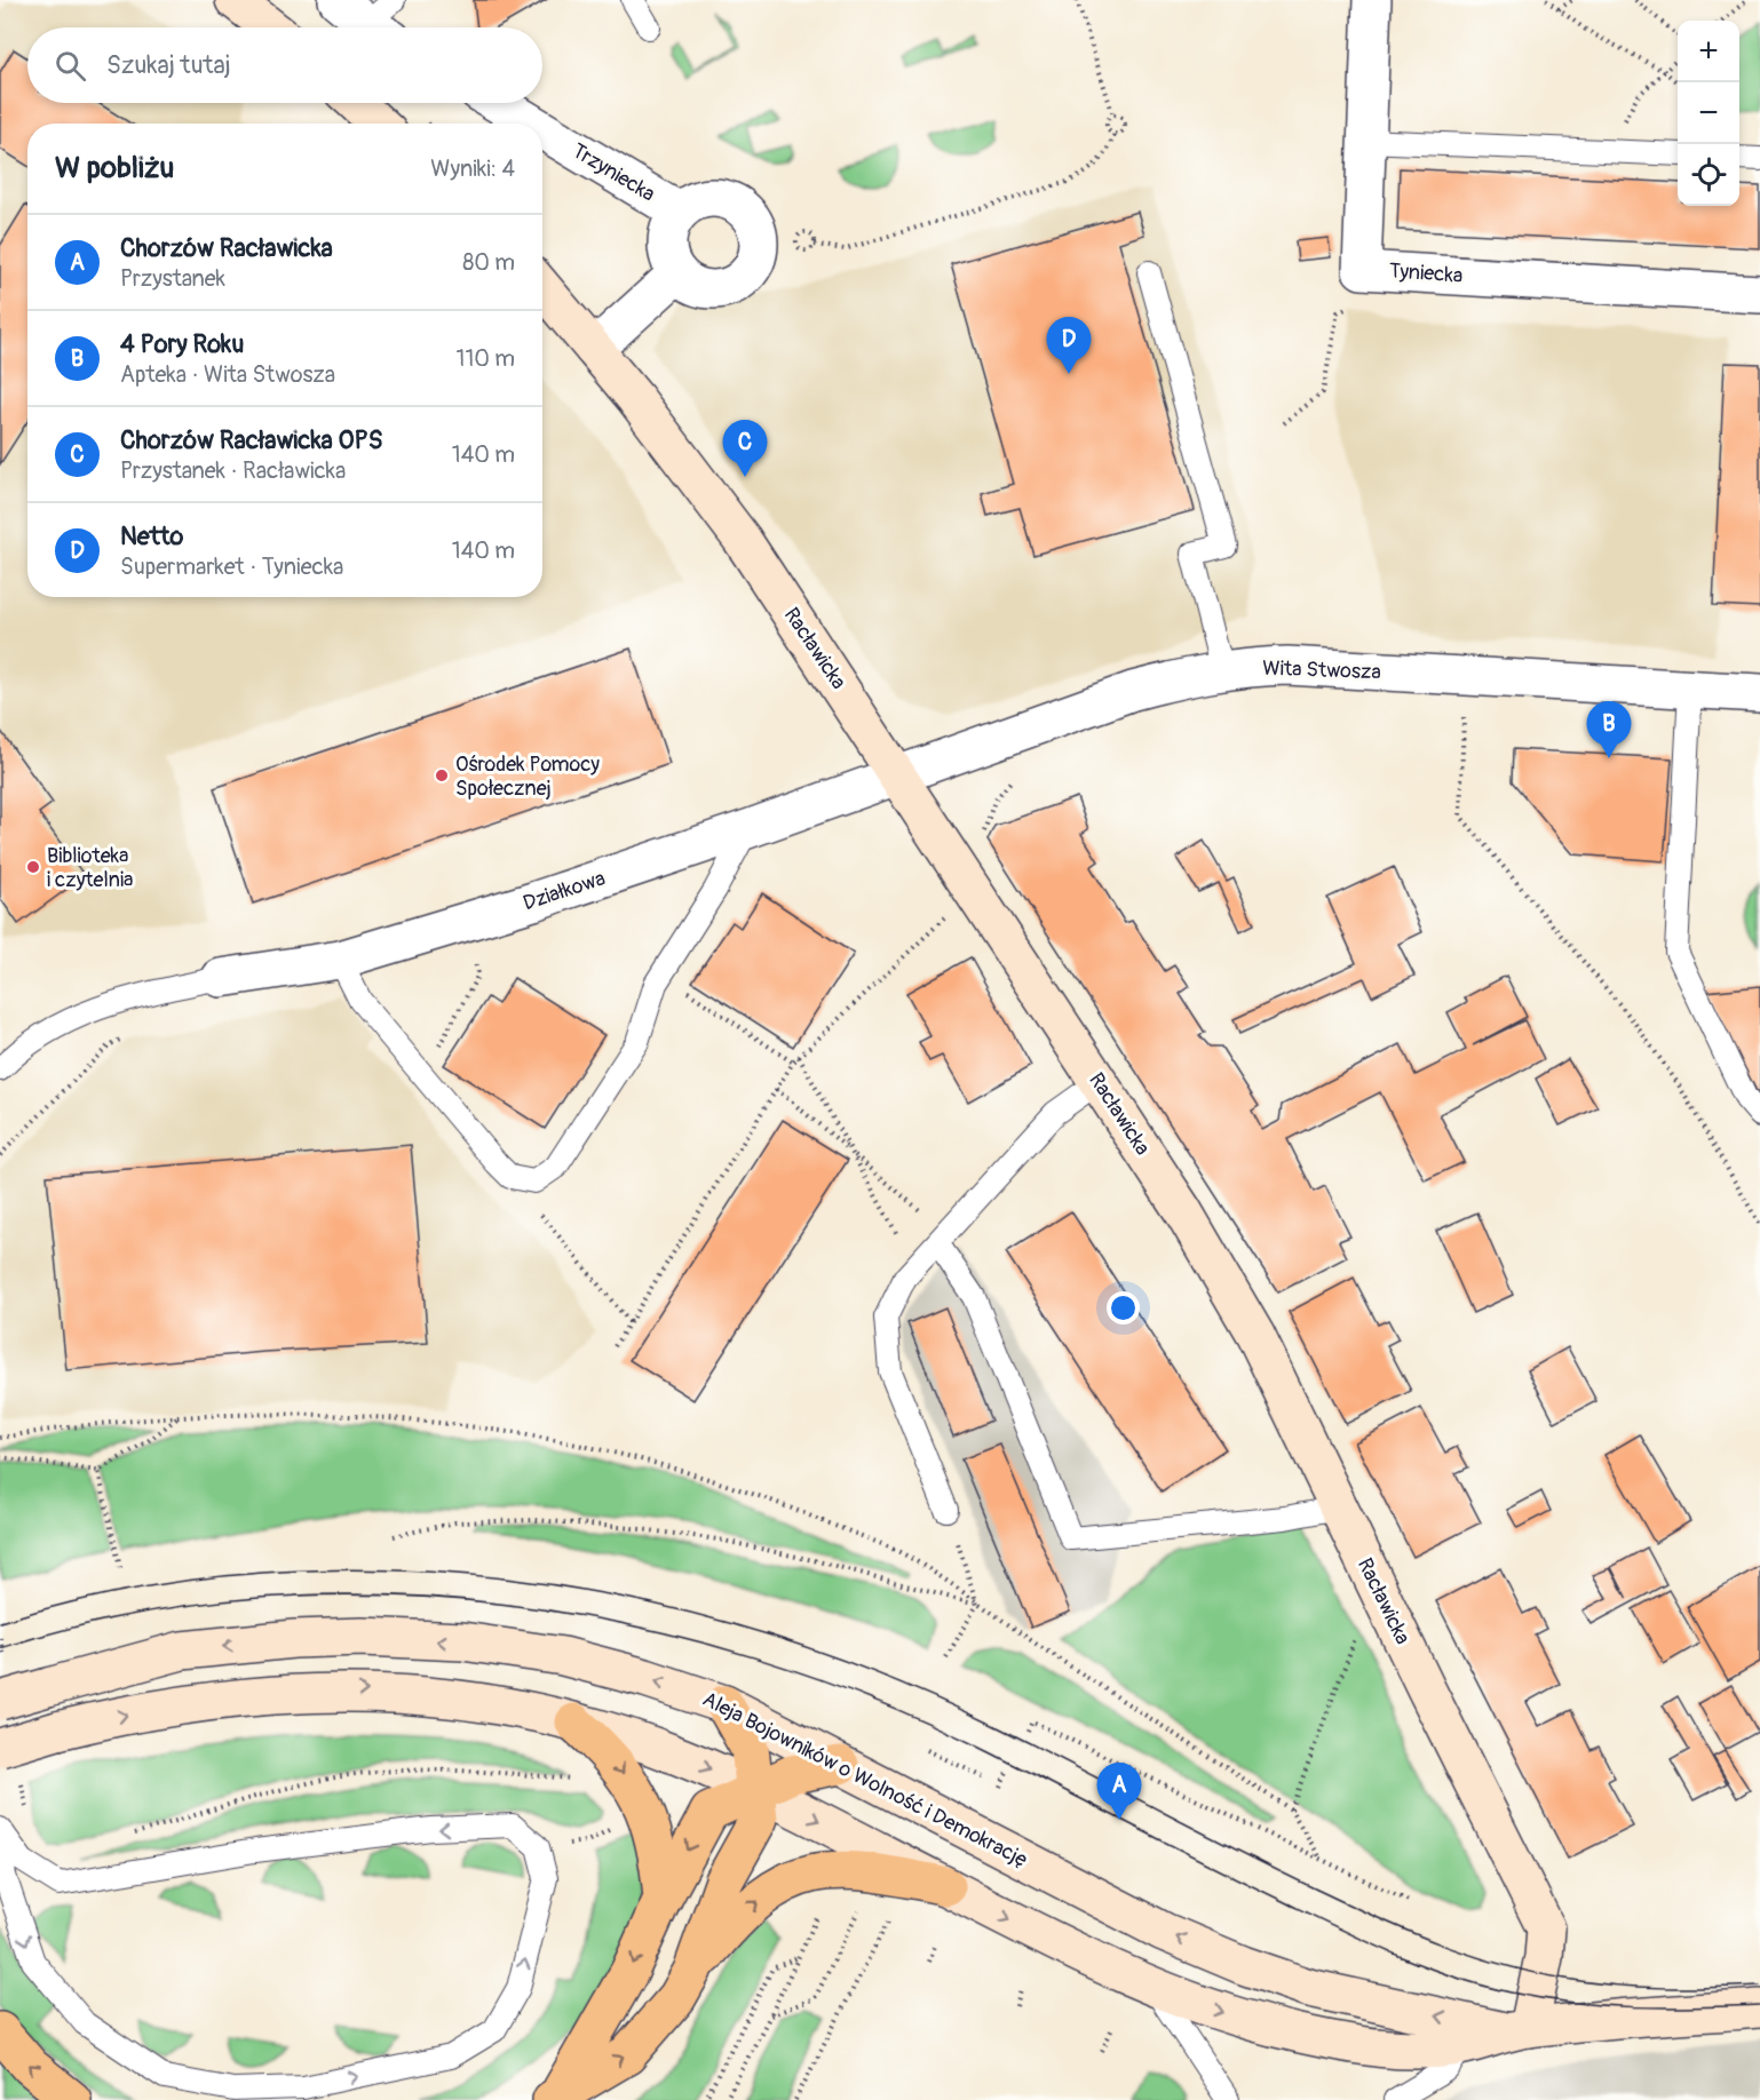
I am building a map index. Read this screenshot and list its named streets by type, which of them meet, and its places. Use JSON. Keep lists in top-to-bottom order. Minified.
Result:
{"streets":{"street":["Trzyniecka","Tyniecka","Racławicka","Wita Stwosza","Działkowa","Aleja Bojowników o Wolność i Demokrację"]},"crossings":[["Racławicka","Wita Stwosza"],["Racławicka","Działkowa"],["Racławicka","Aleja Bojowników o Wolność i Demokrację"],["Wita Stwosza","Działkowa"]],"places":["Ośrodek Pomocy Społecznej","Biblioteka i czytelnia"],"page":{"map_buttons":["+","−"],"search":"Szukaj tutaj","heading":["W pobliżu","Wyniki: 4"],"list":[{"mark":"A","name":"Chorzów Racławicka","note":"Przystanek","value":"80 m"},{"mark":"B","name":"4 Pory Roku","note":"Apteka · Wita Stwosza","value":"110 m"},{"mark":"C","name":"Chorzów Racławicka OPS","note":"Przystanek · Racławicka","value":"140 m"},{"mark":"D","name":"Netto","note":"Supermarket · Tyniecka","value":"140 m"}],"pins":["D","C","B","A"]}}
